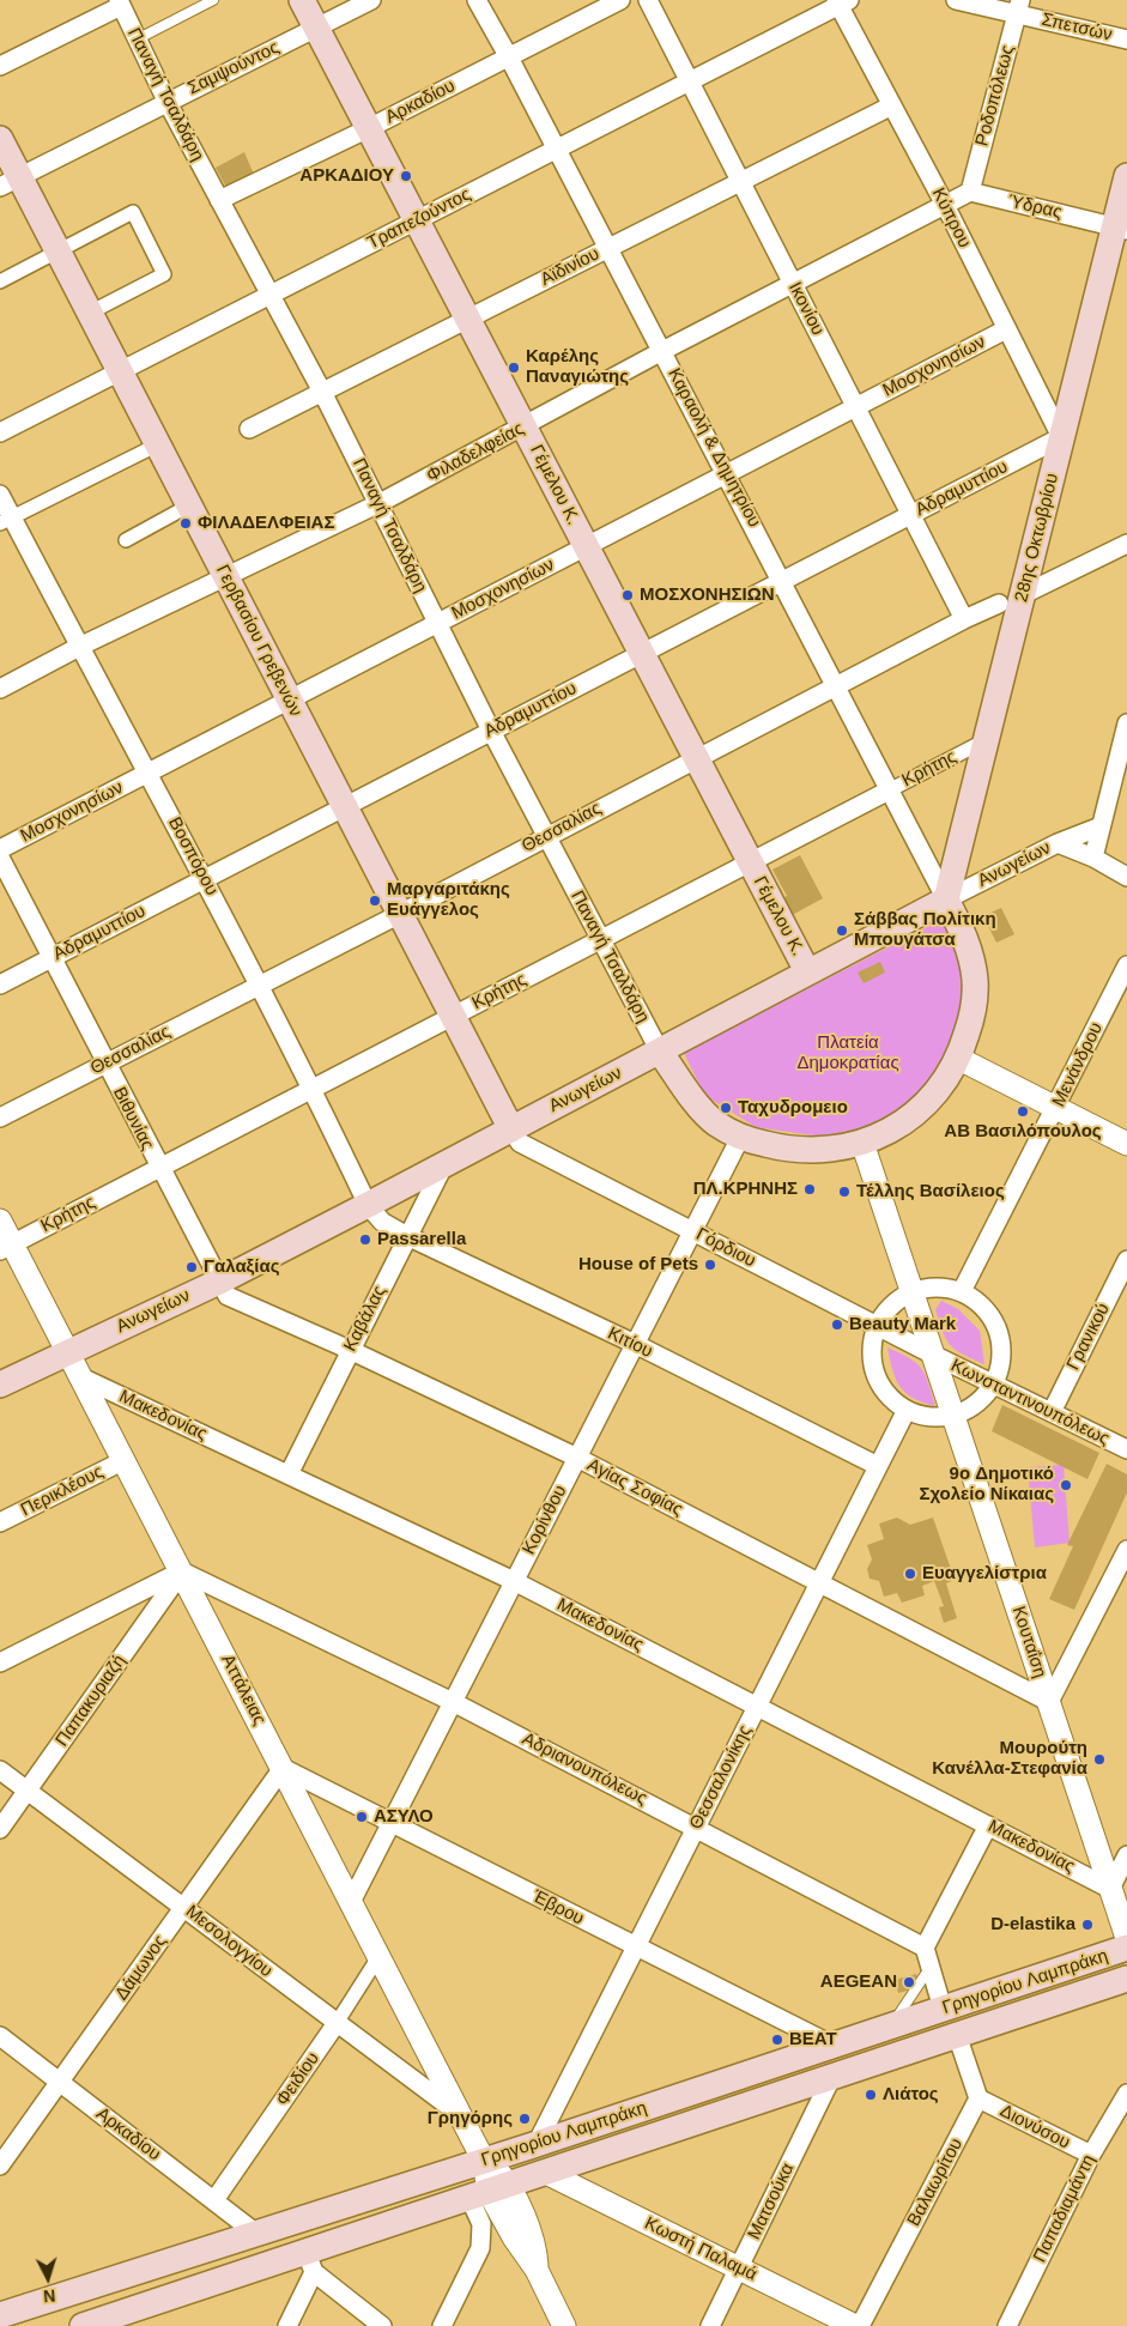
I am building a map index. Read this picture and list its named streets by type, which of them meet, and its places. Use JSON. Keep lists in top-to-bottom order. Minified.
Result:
{"streets":{"main road":["Γέμελου Κ.","28ης Οκτωβρίου","Γερβασίου Γρεβενών","Ανωγείων","Γρηγορίου Λαμπράκη"],"street":["Σπετσών","Σαμψούντος","Παναγή Τσαλδάρη","Ροδοπόλεως","Αρκαδίου","Ύδρας","Κύπρου","Τραπεζούντος","Αϊδινίου","Ικονίου","Μοσχονησίων","Καραολή & Δημητρίου","Φιλαδελφείας","Αδραμυττίου","Κρήτης","Θεσσαλίας","Βοσπόρου","Μενάνδρου","Βιθυνίας","Γόρδιου","Καβάλας","Γρανικού","Κιτίου","Κωνσταντινουπόλεως","Μακεδονίας","Αγίας Σοφίας","Περικλέους","Κορίνθου","Κουταΐση","Αττάλειας","Παπακυριαζή","Αδριανουπόλεως","Θεσσαλονίκης","Έβρου","Μεσολογγίου","Δάμωνος","Φειδίου","Διονύσου","Βαλαωρίτου","Ματσούκα","Παπαδιαμάντη","Κωστή Παλαμά"]},"crossings":[["Σπετσών","Ροδοπόλεως"],["Σαμψούντος","Παναγή Τσαλδάρη"],["Σαμψούντος","Γέμελου Κ."],["Σαμψούντος","Γερβασίου Γρεβενών"],["Παναγή Τσαλδάρη","Αρκαδίου"],["Παναγή Τσαλδάρη","Τραπεζούντος"],["Παναγή Τσαλδάρη","Αϊδινίου"],["Παναγή Τσαλδάρη","Μοσχονησίων"],["Παναγή Τσαλδάρη","Φιλαδελφείας"],["Παναγή Τσαλδάρη","Αδραμυττίου"],["Παναγή Τσαλδάρη","Κρήτης"],["Παναγή Τσαλδάρη","Θεσσαλίας"],["Παναγή Τσαλδάρη","Ανωγείων"],["Ροδοπόλεως","Ύδρας"],["Αρκαδίου","Καραολή & Δημητρίου"],["Αρκαδίου","Γέμελου Κ."],["Αρκαδίου","Δάμωνος"],["Αρκαδίου","Γρηγορίου Λαμπράκη"],["Αρκαδίου","Φειδίου"],["Ύδρας","28ης Οκτωβρίου"],["Κύπρου","Τραπεζούντος"],["Κύπρου","Αϊδινίου"],["Κύπρου","Μοσχονησίων"],["Κύπρου","Φιλαδελφείας"],["Κύπρου","Αδραμυττίου"],["Κύπρου","28ης Οκτωβρίου"],["Τραπεζούντος","Ικονίου"],["Τραπεζούντος","Καραολή & Δημητρίου"],["Τραπεζούντος","Γέμελου Κ."],["Τραπεζούντος","Γερβασίου Γρεβενών"],["Αϊδινίου","Ικονίου"],["Αϊδινίου","Καραολή & Δημητρίου"],["Αϊδινίου","Γέμελου Κ."],["Ικονίου","Μοσχονησίων"],["Ικονίου","Φιλαδελφείας"],["Ικονίου","Αδραμυττίου"],["Ικονίου","Θεσσαλίας"],["Μοσχονησίων","Καραολή & Δημητρίου"],["Μοσχονησίων","Γέμελου Κ."],["Μοσχονησίων","Γερβασίου Γρεβενών"],["Μοσχονησίων","Βοσπόρου"],["Καραολή & Δημητρίου","Φιλαδελφείας"],["Καραολή & Δημητρίου","Αδραμυττίου"],["Καραολή & Δημητρίου","28ης Οκτωβρίου"],["Καραολή & Δημητρίου","Κρήτης"],["Καραολή & Δημητρίου","Θεσσαλίας"],["Καραολή & Δημητρίου","Ανωγείων"],["Φιλαδελφείας","Γέμελου Κ."],["Φιλαδελφείας","Γερβασίου Γρεβενών"],["Φιλαδελφείας","Βοσπόρου"],["Γέμελου Κ.","Αδραμυττίου"],["Γέμελου Κ.","Κρήτης"],["Γέμελου Κ.","Θεσσαλίας"],["Γέμελου Κ.","Ανωγείων"],["Αδραμυττίου","28ης Οκτωβρίου"],["Αδραμυττίου","Γερβασίου Γρεβενών"],["Αδραμυττίου","Βοσπόρου"],["Αδραμυττίου","Βιθυνίας"],["28ης Οκτωβρίου","Κρήτης"],["28ης Οκτωβρίου","Θεσσαλίας"],["28ης Οκτωβρίου","Ανωγείων"],["Γερβασίου Γρεβενών","Κρήτης"],["Γερβασίου Γρεβενών","Θεσσαλίας"],["Γερβασίου Γρεβενών","Ανωγείων"],["Γερβασίου Γρεβενών","Γόρδιου"],["Κρήτης","Βοσπόρου"],["Κρήτης","Βιθυνίας"],["Κρήτης","Αττάλειας"],["Θεσσαλίας","Βοσπόρου"],["Θεσσαλίας","Βιθυνίας"],["Βοσπόρου","Ανωγείων"],["Βοσπόρου","Κιτίου"],["Ανωγείων","Βιθυνίας"],["Ανωγείων","Γόρδιου"],["Ανωγείων","Καβάλας"],["Ανωγείων","Κιτίου"],["Ανωγείων","Αγίας Σοφίας"],["Ανωγείων","Αττάλειας"],["Βιθυνίας","Αγίας Σοφίας"],["Γόρδιου","Κωνσταντινουπόλεως"],["Γόρδιου","Κορίνθου"],["Γόρδιου","Κουταΐση"],["Καβάλας","Κιτίου"],["Καβάλας","Μακεδονίας"],["Καβάλας","Αγίας Σοφίας"],["Γρανικού","Κωνσταντινουπόλεως"],["Κιτίου","Κορίνθου"],["Κιτίου","Θεσσαλονίκης"],["Κωνσταντινουπόλεως","Κουταΐση"],["Μακεδονίας","Κορίνθου"],["Μακεδονίας","Κουταΐση"],["Μακεδονίας","Αττάλειας"],["Μακεδονίας","Θεσσαλονίκης"],["Αγίας Σοφίας","Κορίνθου"],["Αγίας Σοφίας","Κουταΐση"],["Αγίας Σοφίας","Θεσσαλονίκης"],["Περικλέους","Αττάλειας"],["Κορίνθου","Αττάλειας"],["Κορίνθου","Αδριανουπόλεως"],["Κορίνθου","Έβρου"],["Αττάλειας","Παπακυριαζή"],["Αττάλειας","Αδριανουπόλεως"],["Αττάλειας","Έβρου"],["Αττάλειας","Μεσολογγίου"],["Αττάλειας","Δάμωνος"],["Αττάλειας","Γρηγορίου Λαμπράκη"],["Αττάλειας","Φειδίου"],["Παπακυριαζή","Αδριανουπόλεως"],["Παπακυριαζή","Μεσολογγίου"],["Αδριανουπόλεως","Θεσσαλονίκης"],["Θεσσαλονίκης","Έβρου"],["Θεσσαλονίκης","Γρηγορίου Λαμπράκη"],["Έβρου","Δάμωνος"],["Έβρου","Γρηγορίου Λαμπράκη"],["Μεσολογγίου","Δάμωνος"],["Μεσολογγίου","Φειδίου"],["Γρηγορίου Λαμπράκη","Ματσούκα"],["Γρηγορίου Λαμπράκη","Κωστή Παλαμά"],["Διονύσου","Βαλαωρίτου"],["Διονύσου","Παπαδιαμάντη"],["Ματσούκα","Κωστή Παλαμά"]],"parks":["Πλατεία Δημοκρατίας"],"places":["ΑΡΚΑΔΙΟΥ","Καρέλης Παναγιώτης","ΦΙΛΑΔΕΛΦΕΙΑΣ","ΜΟΣΧΟΝΗΣΙΩΝ","Μαργαριτάκης Ευάγγελος","Σάββας Πολίτικη Μπουγάτσα","Ταχυδρομειο","ΑΒ Βασιλόπουλος","ΠΛ.ΚΡΗΝΗΣ","Τέλλης Βασίλειος","Passarella","House of Pets","Γαλαξίας","Beauty Mark","9o Δημοτικό Σχολείο Νίκαιας","Ευαγγελίστρια","Μουρούτη Κανέλλα-Στεφανία","ΑΣΥΛΟ","D-elastika","AEGEAN","ΒΕΑΤ","Λιάτος","Γρηγόρης"],"north":"bottom"}
